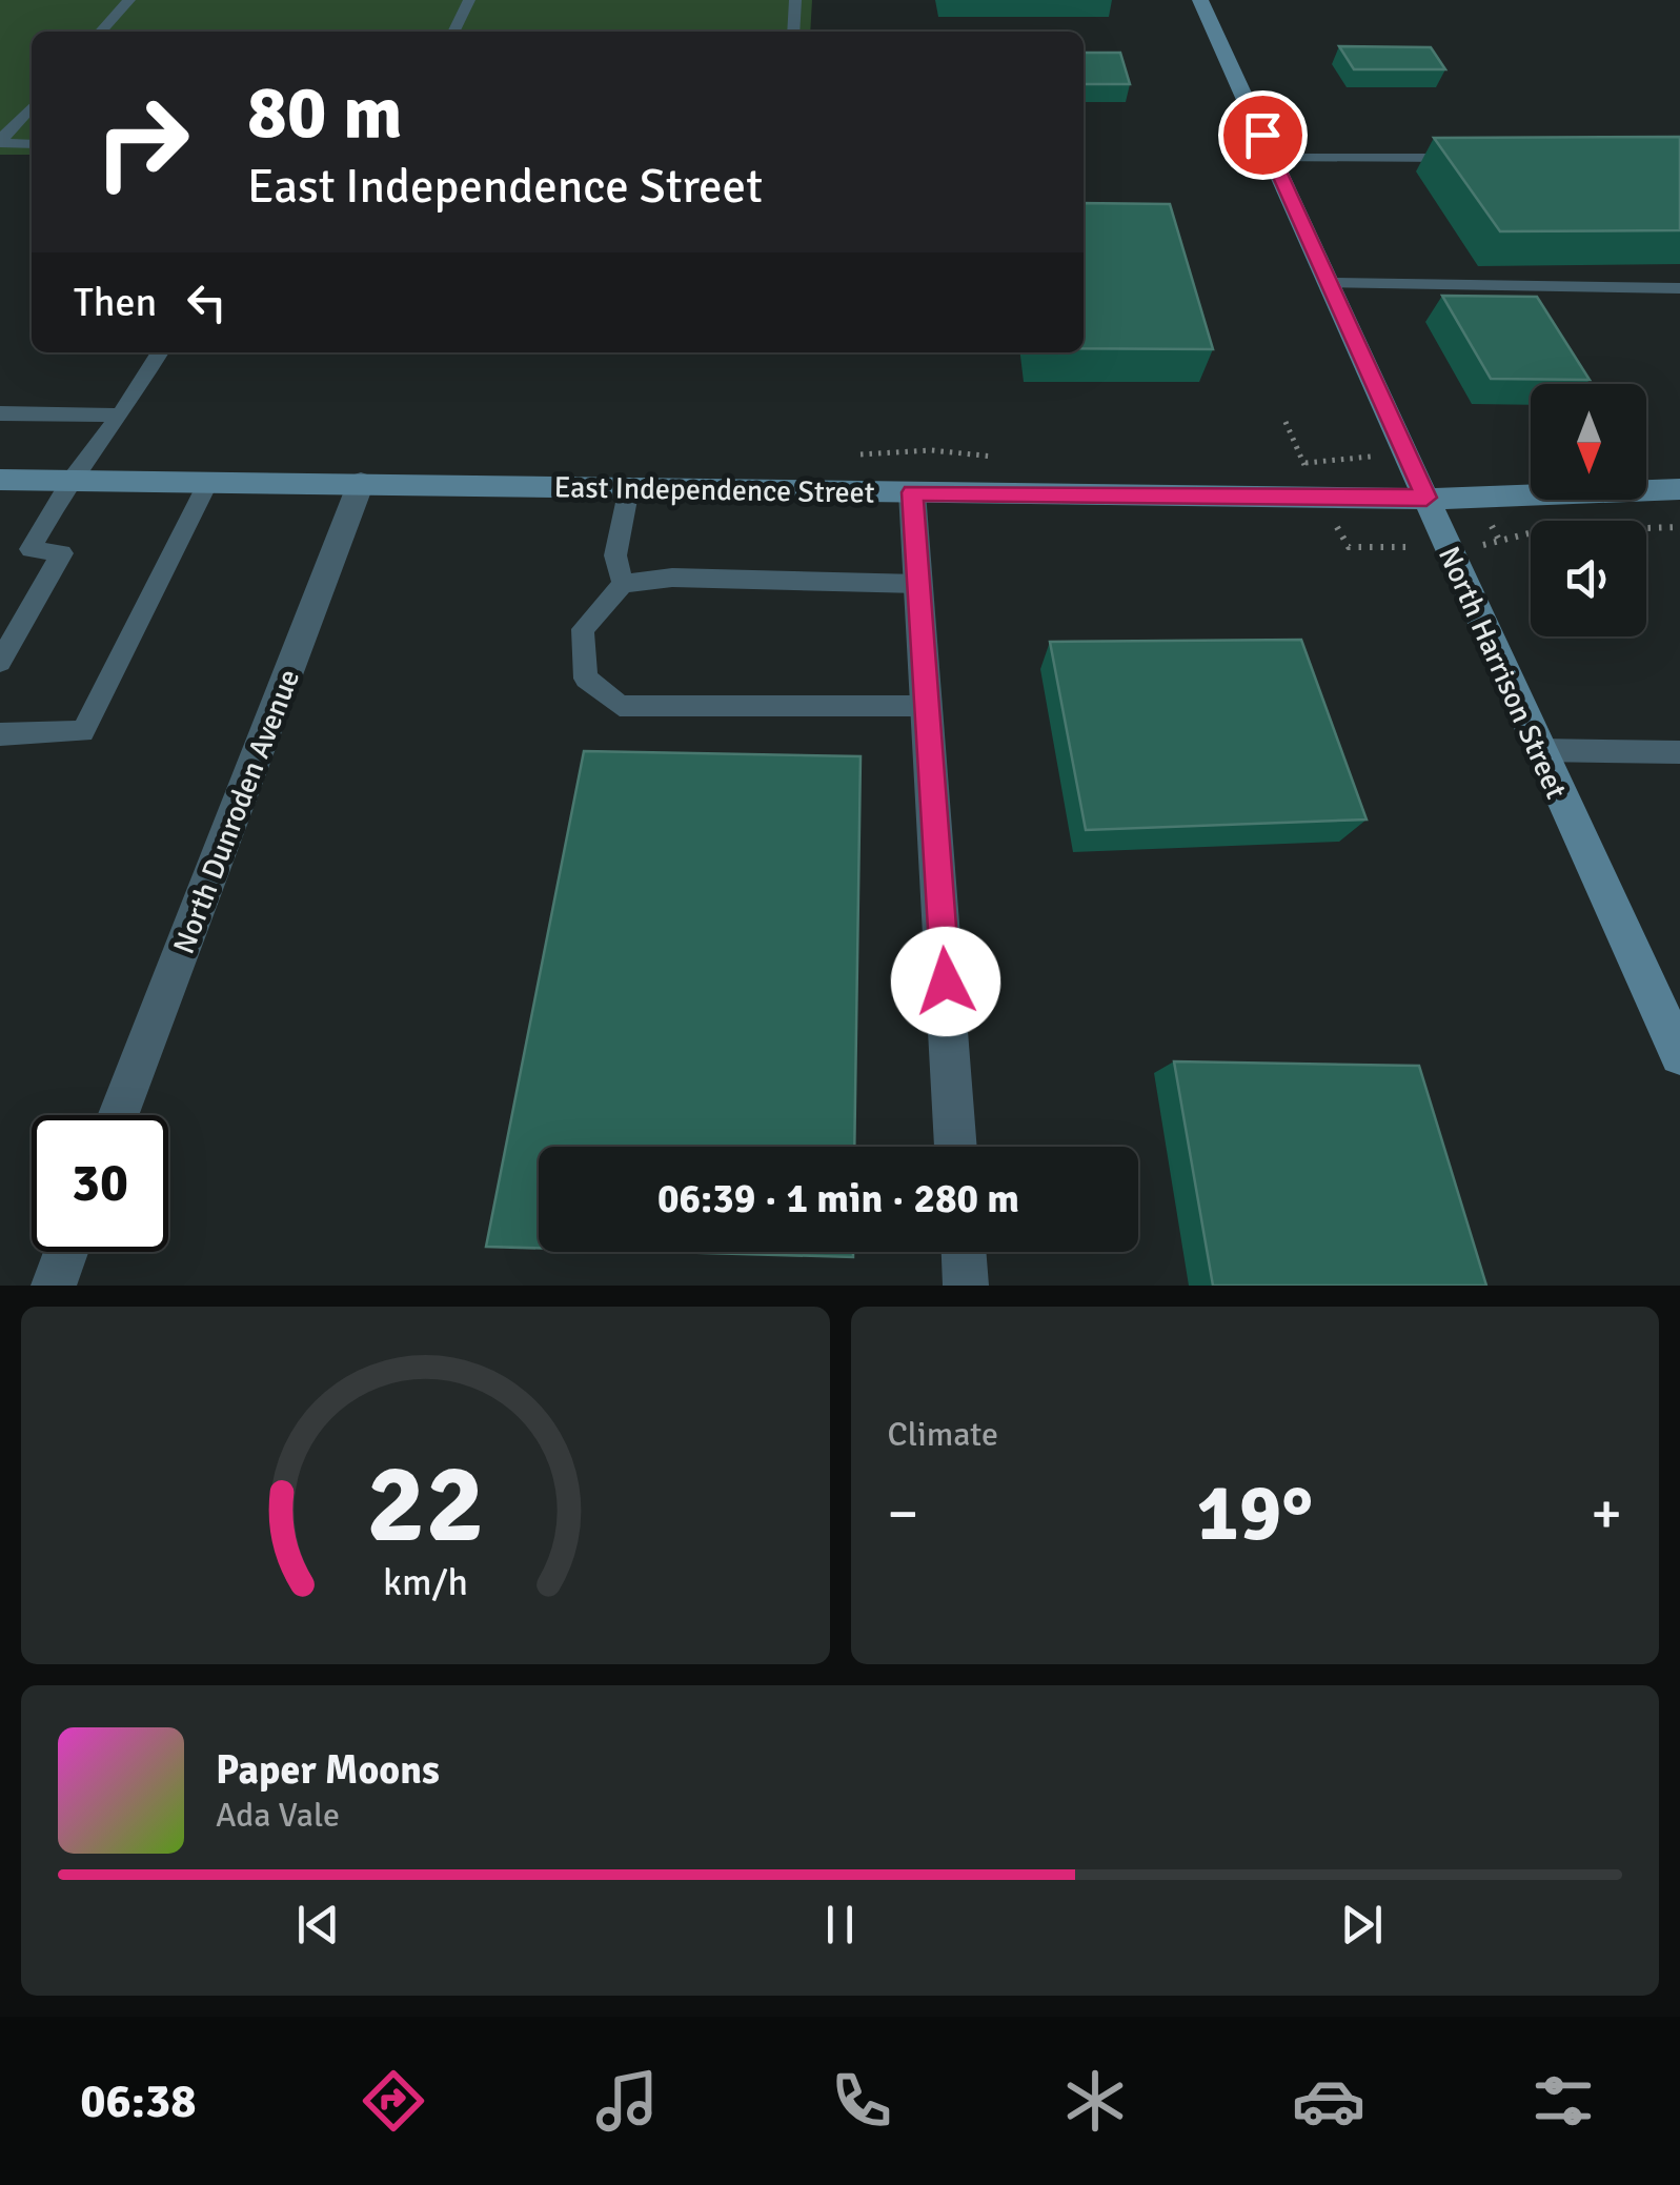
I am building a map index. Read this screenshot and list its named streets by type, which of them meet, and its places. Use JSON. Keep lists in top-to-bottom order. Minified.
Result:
{"streets":{"street":["East Independence Street","North Harrison Street","North Dunroden Avenue"]},"crossings":[["East Independence Street","North Harrison Street"],["East Independence Street","North Dunroden Avenue"]],"north":"bottom","page":{"turn":["80 m","East Independence Street"],"then":"Then","limit":"30","trip":"06:39 · 1 min · 280 m","tile":"Climate","heat":["−","19°","+"],"song":["Paper Moons","Ada Vale"],"tabs":"06:38","gauge":["22","km/h"]}}
